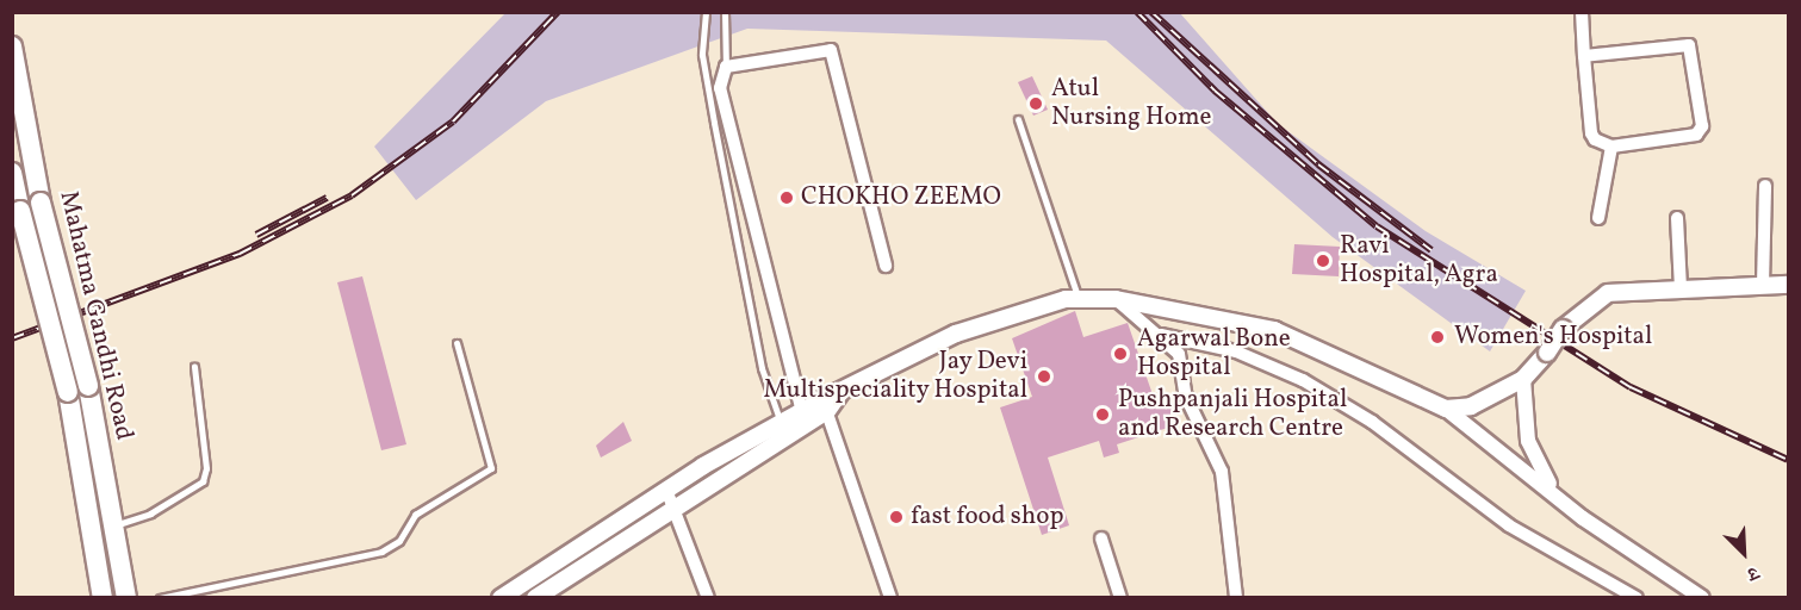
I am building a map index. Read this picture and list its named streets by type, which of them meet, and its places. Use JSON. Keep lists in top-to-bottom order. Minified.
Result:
{"streets":{"highway":["Mahatma Gandhi Road"]},"places":["Atul Nursing Home","CHOKHO ZEEMO","Ravi Hospital, Agra","Women's Hospital","Agarwal Bone Hospital","Jay Devi Multispeciality Hospital","Pushpanjali Hospital and Research Centre","fast food shop"],"north":"bottom right"}
